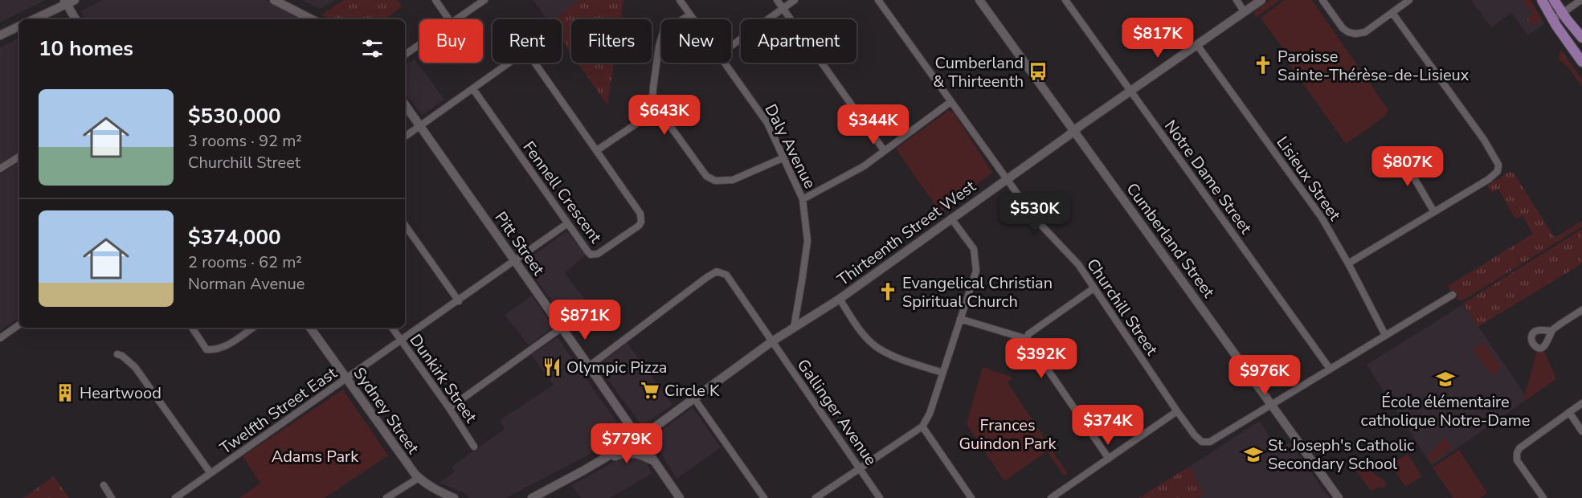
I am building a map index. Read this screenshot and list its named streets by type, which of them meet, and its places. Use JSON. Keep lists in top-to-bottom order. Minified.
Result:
{"streets":{"street":["Daly Avenue","Notre Dame Street","Lisieux Street","Fennell Crescent","Thirteenth Street West","Cumberland Street","Pitt Street","Churchill Street","Dunkirk Street","Twelfth Street East","Sydney Street","Gallinger Avenue"]},"crossings":[["Daly Avenue","Thirteenth Street West"],["Notre Dame Street","Thirteenth Street West"],["Lisieux Street","Thirteenth Street West"],["Fennell Crescent","Pitt Street"],["Fennell Crescent","Twelfth Street East"],["Thirteenth Street West","Cumberland Street"],["Thirteenth Street West","Pitt Street"],["Thirteenth Street West","Churchill Street"],["Thirteenth Street West","Gallinger Avenue"],["Cumberland Street","Churchill Street"],["Pitt Street","Twelfth Street East"],["Pitt Street","Gallinger Avenue"],["Dunkirk Street","Twelfth Street East"],["Twelfth Street East","Sydney Street"]],"parks":["Frances Guindon Park","Adams Park"],"places":{"church":["Paroisse Sainte-Thérèse-de-Lisieux","Evangelical Christian Spiritual Church"],"bus stop":["Cumberland & Thirteenth"],"restaurant":["Olympic Pizza"],"school or university":["École élémentaire catholique Notre-Dame","St. Joseph's Catholic Secondary School"],"supermarket":["Circle K"],"building":["Heartwood"]},"page":{"price":["$817K","$643K","$344K","$807K","$530K","$871K","$392K","$976K","$374K","$779K"],"chip":["Buy","Rent","Filters","New","Apartment"],"heading":"10 homes","list":[{"name":"$530,000","note":"3 rooms · 92 m² · Churchill Street"},{"name":"$374,000","note":"2 rooms · 62 m² · Norman Avenue"}]}}
